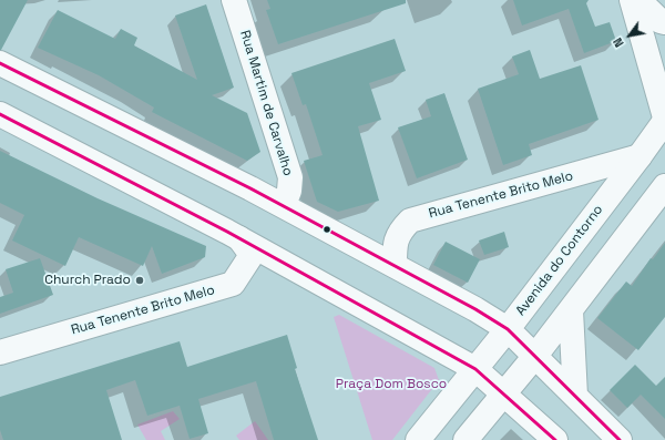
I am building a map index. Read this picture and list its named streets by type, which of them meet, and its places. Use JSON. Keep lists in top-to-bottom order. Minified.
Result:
{"streets":{"main road":["Rua Martim de Carvalho","Rua Tenente Brito Melo","Avenida do Contorno"]},"crossings":[["Rua Tenente Brito Melo","Avenida do Contorno"]],"parks":["Praça Dom Bosco"],"places":["Church Prado"],"north":"bottom left"}
